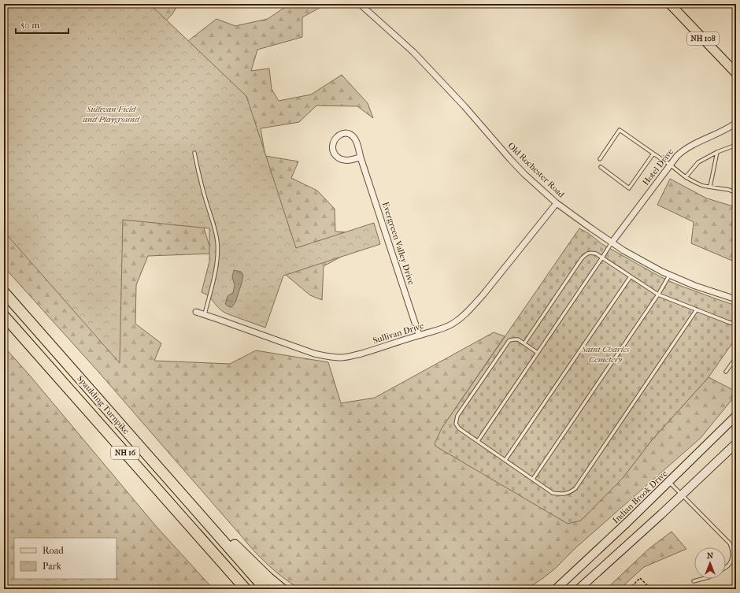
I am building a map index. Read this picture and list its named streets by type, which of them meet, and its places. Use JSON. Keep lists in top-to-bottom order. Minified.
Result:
{"streets":{"highway":["Spaulding Turnpike","NH 16"],"main road":["NH 108","Indian Brook Drive"],"street":["Hotel Drive","Old Rochester Road","Evergreen Valley Drive","Sullivan Drive"]},"crossings":[["Hotel Drive","Old Rochester Road"],["Old Rochester Road","Sullivan Drive"],["Evergreen Valley Drive","Sullivan Drive"]],"parks":["Sullivan Field and Playground","Saint Charles Cemetery"],"legend":["Road","Park"],"scale_bar":"50 m","north":"top"}
